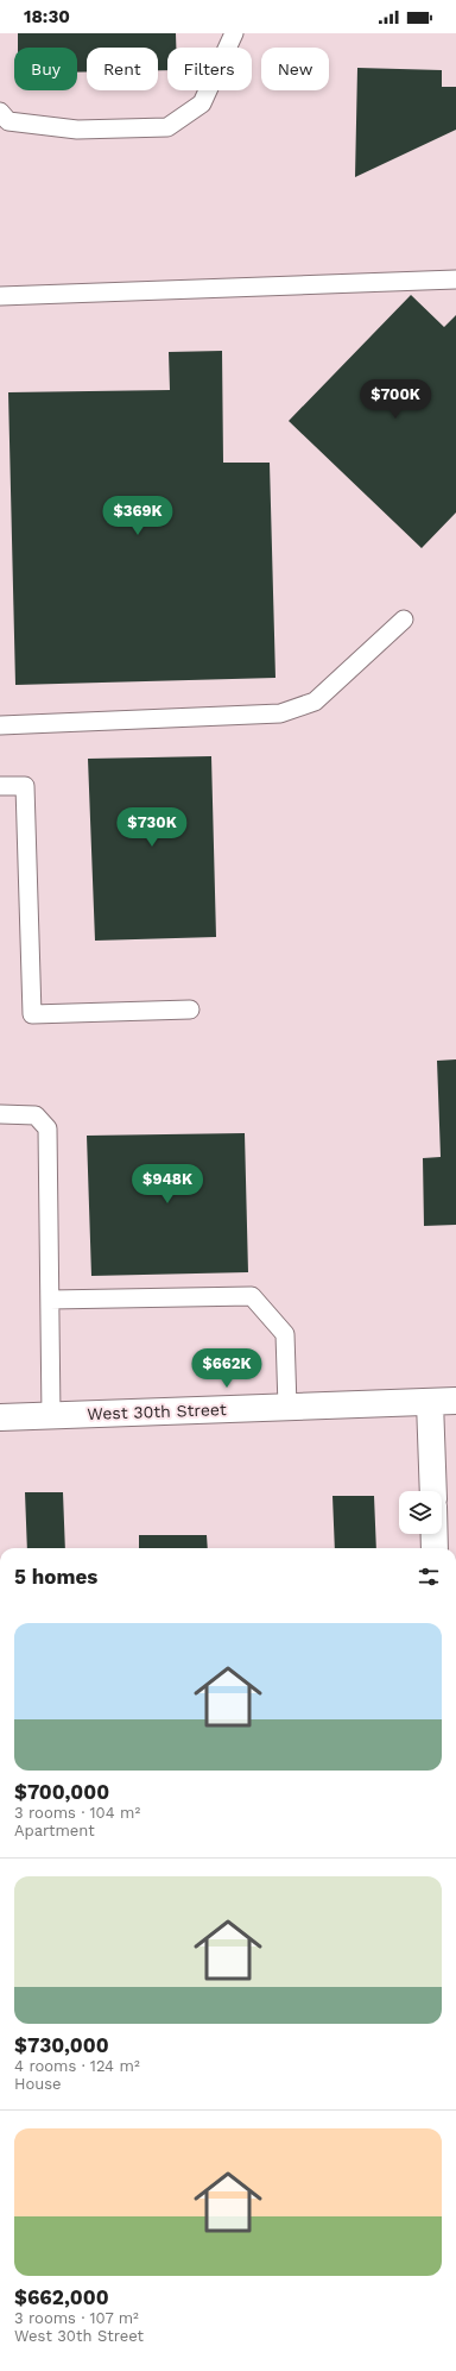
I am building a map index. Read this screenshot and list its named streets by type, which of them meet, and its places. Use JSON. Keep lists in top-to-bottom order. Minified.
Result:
{"streets":{"street":["West 30th Street"]},"page":{"status":"18:30","chip":["Buy","Rent","Filters","New"],"price":["$700K","$369K","$730K","$948K","$662K"],"heading":"5 homes","list":[{"name":"$700,000","note":"3 rooms · 104 m² · Apartment"},{"name":"$730,000","note":"4 rooms · 124 m² · House"},{"name":"$662,000","note":"3 rooms · 107 m² · West 30th Street"}]}}
